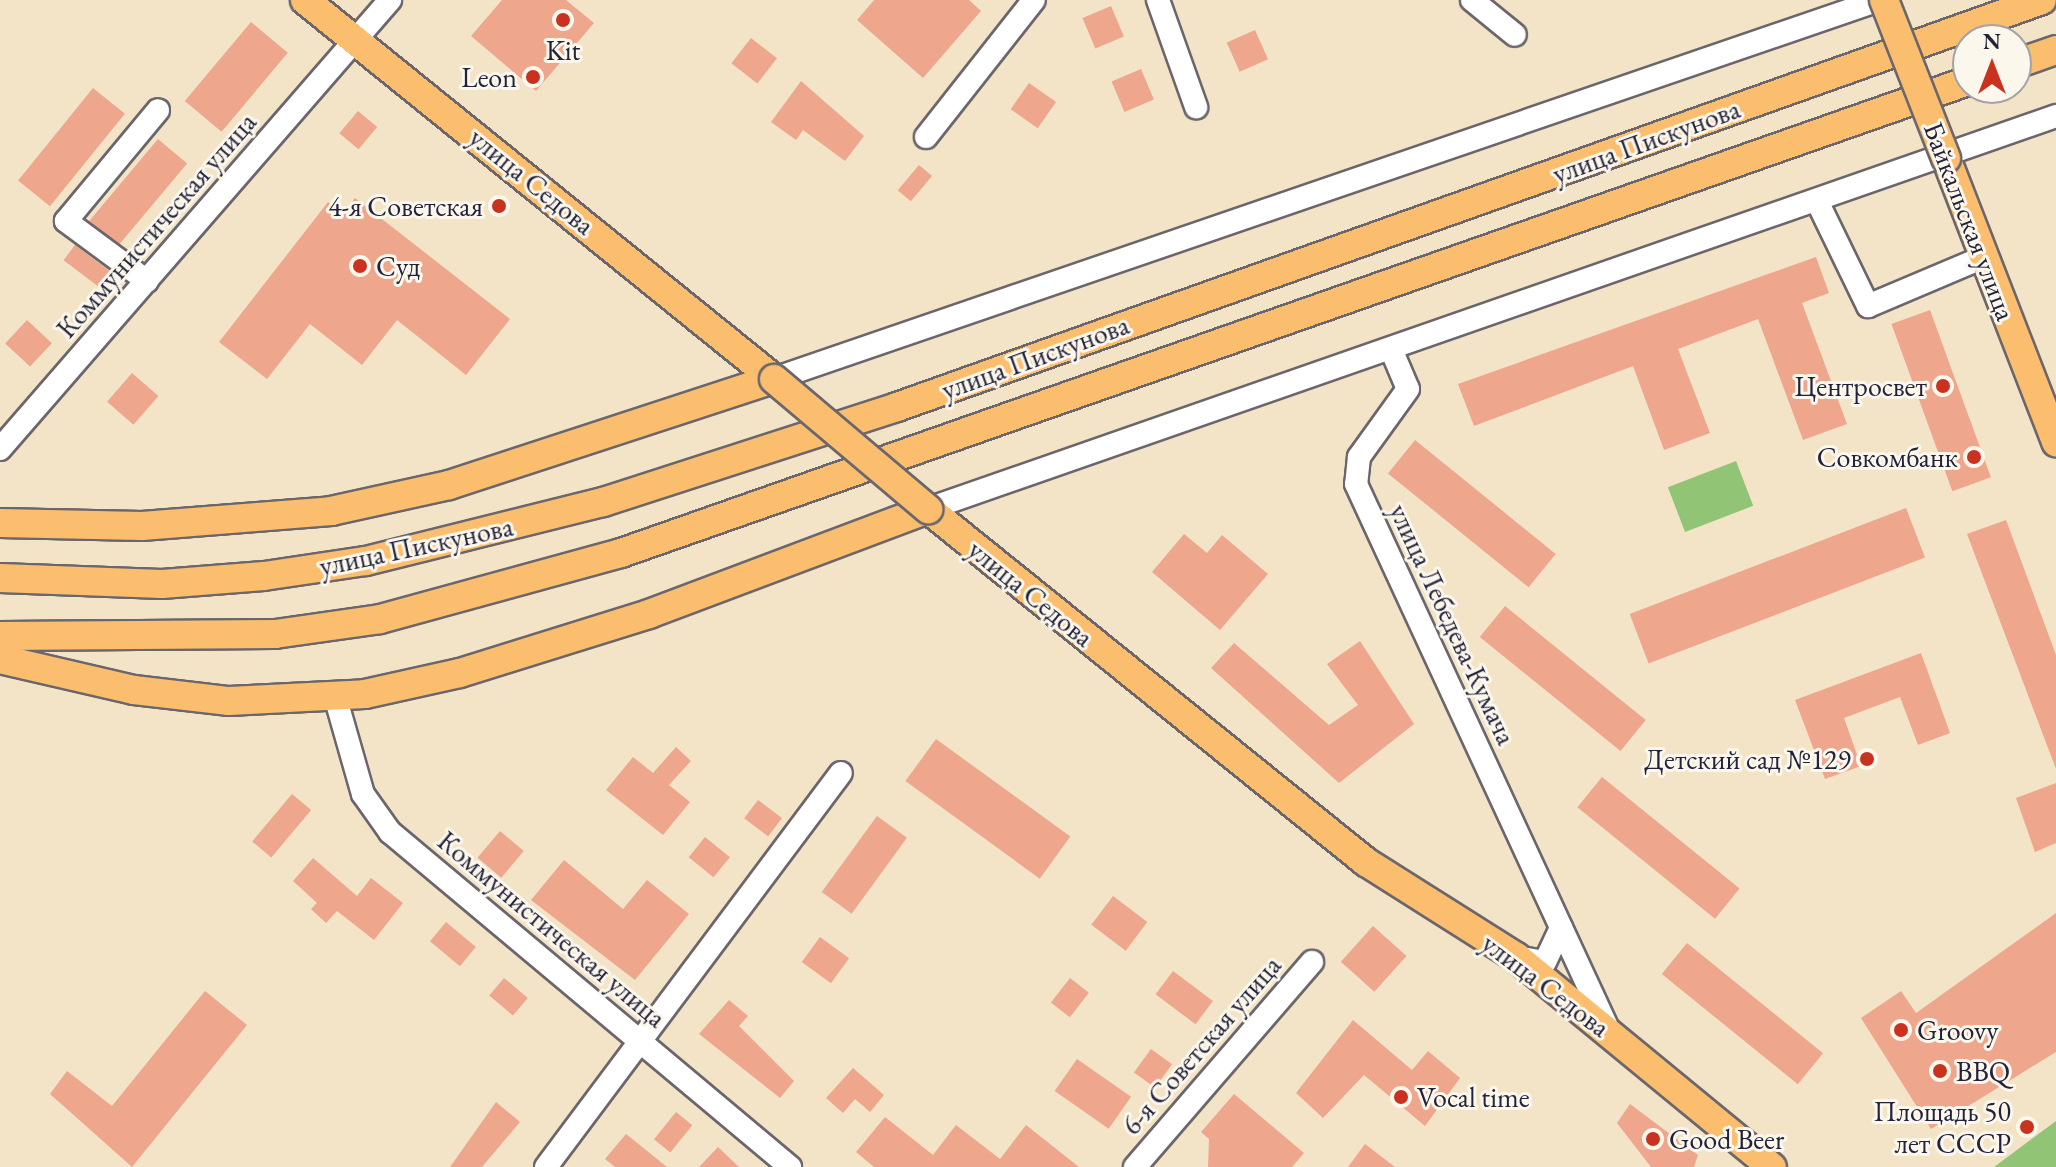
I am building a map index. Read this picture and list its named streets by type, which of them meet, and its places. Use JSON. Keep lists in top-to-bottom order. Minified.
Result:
{"streets":{"main road":["улица Пискунова","улица Седова","Байкальская улица"],"street":["Коммунистическая улица","улица Лебедева-Кумача","6-я Советская улица"]},"crossings":[["улица Пискунова","улица Седова"],["улица Пискунова","Байкальская улица"],["улица Седова","Коммунистическая улица"],["улица Седова","улица Лебедева-Кумача"]],"places":["Kit","Leon","4-я Советская","Суд","Центросвет","Совкомбанк","Детский сад №129","Groovy","BBQ","Vocal time","Площадь 50 лет СССР","Good Beer"],"north":"top"}
